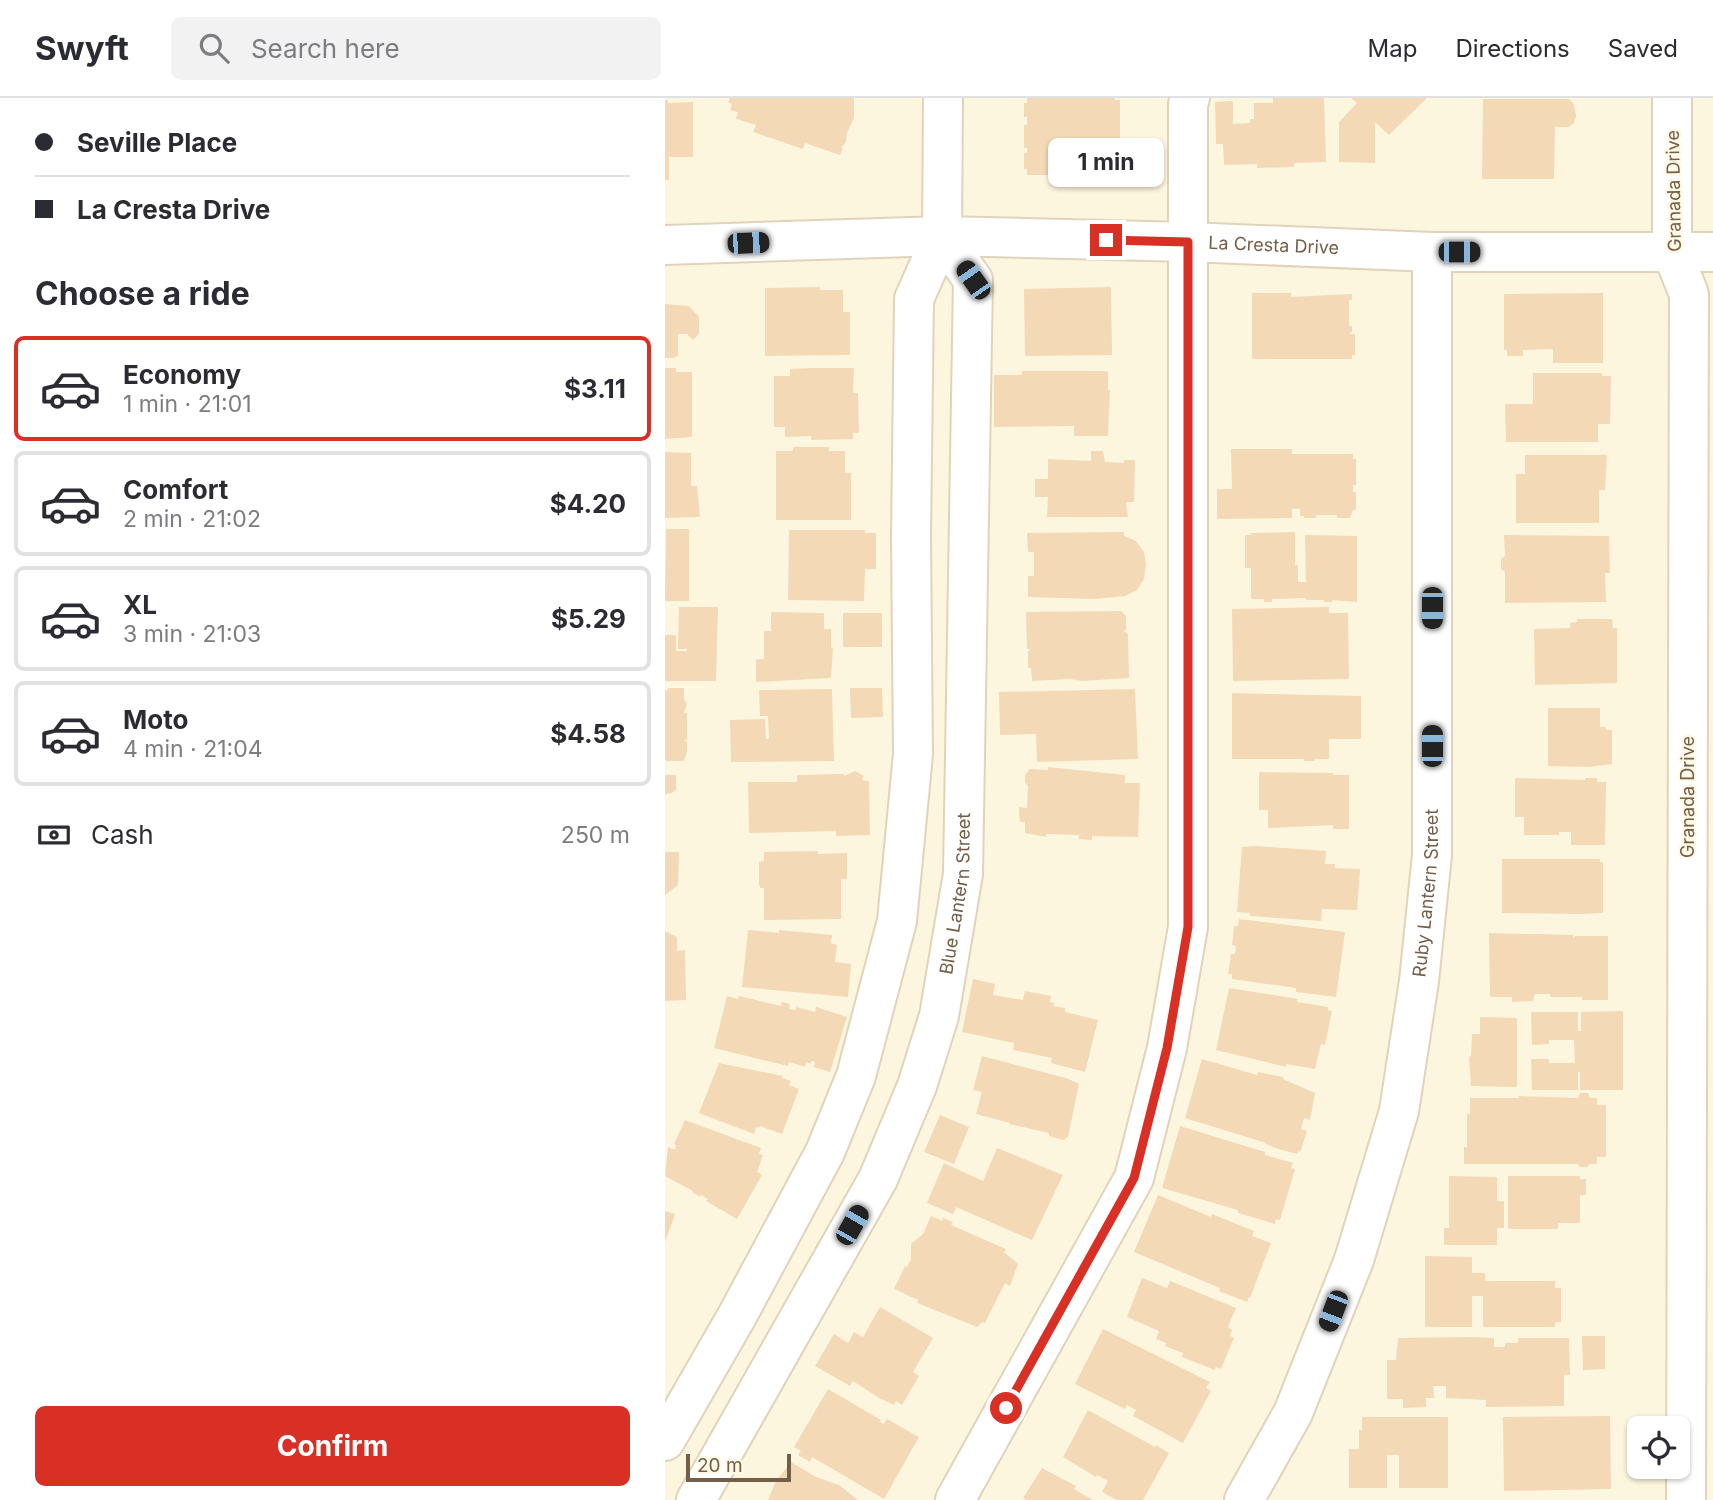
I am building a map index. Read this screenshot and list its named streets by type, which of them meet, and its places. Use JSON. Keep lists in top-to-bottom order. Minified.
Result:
{"streets":{"street":["Granada Drive","La Cresta Drive","Ruby Lantern Street","Blue Lantern Street"]},"crossings":[["Granada Drive","La Cresta Drive"],["La Cresta Drive","Ruby Lantern Street"],["La Cresta Drive","Blue Lantern Street"]],"scale_bar":"20 m","page":{"header":"Swyft","search":"Search here","nav":["Map","Directions","Saved"],"banner":["Seville Place","La Cresta Drive"],"bubble":"1 min","heading":"Choose a ride","list":[{"name":"Economy","note":"1 min · 21:01","value":"$3.11"},{"name":"Comfort","note":"2 min · 21:02","value":"$4.20"},{"name":"XL","note":"3 min · 21:03","value":"$5.29"},{"name":"Moto","note":"4 min · 21:04","value":"$4.58"}],"pay":["Cash","250 m"],"buttons":"Confirm","scale":"20 m"}}
